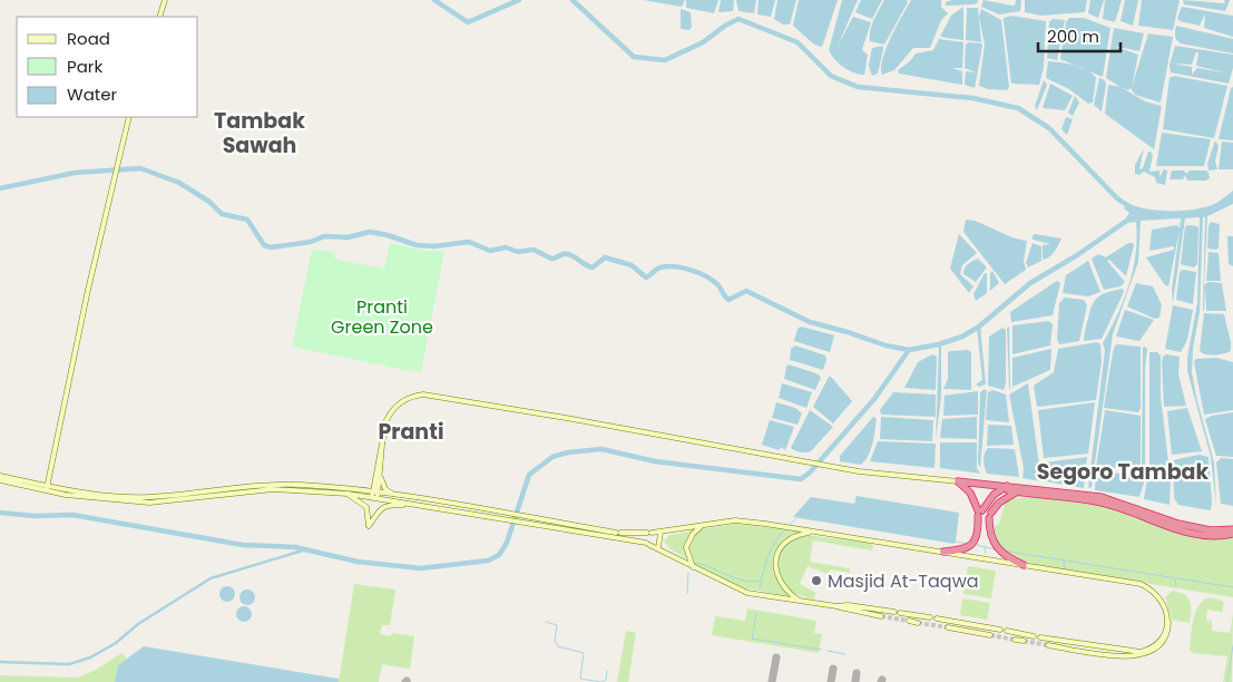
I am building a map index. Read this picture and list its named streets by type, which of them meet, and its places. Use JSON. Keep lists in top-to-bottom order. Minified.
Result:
{"districts":["Tambak Sawah","Pranti","Segoro Tambak"],"parks":["Pranti Green Zone"],"places":["Masjid At-Taqwa"],"legend":["Road","Park","Water"],"scale_bar":"200 m"}
